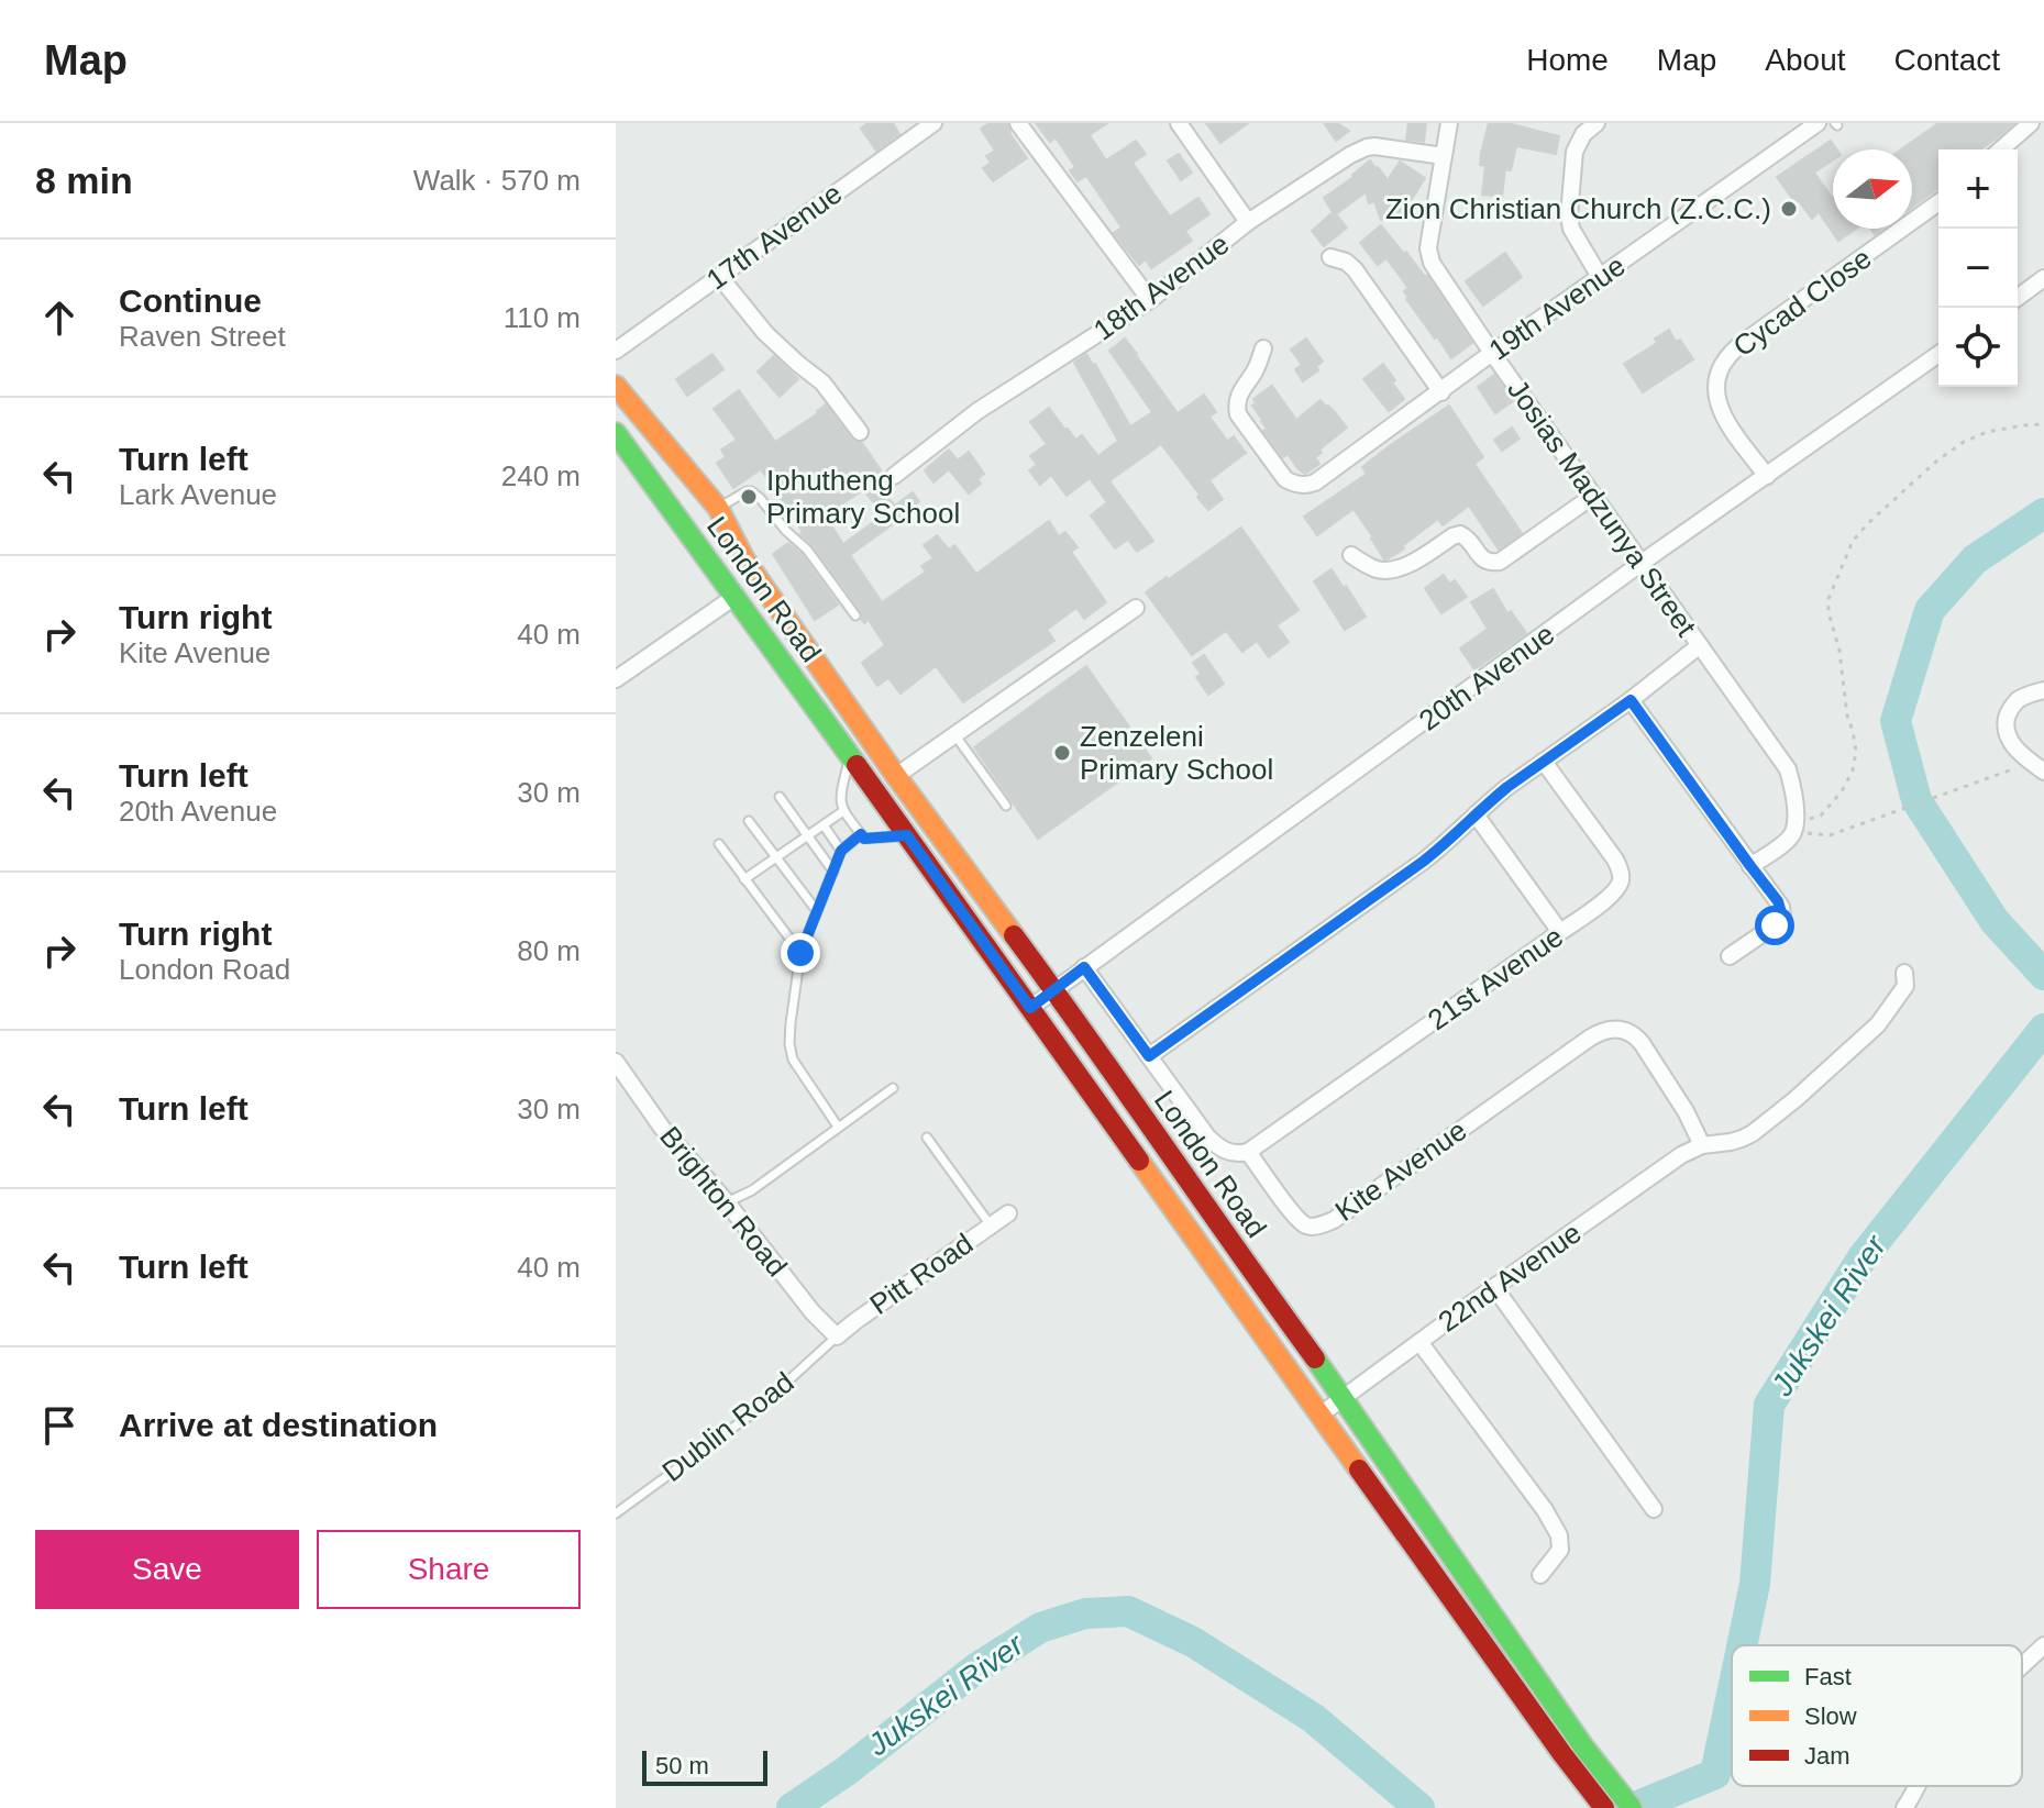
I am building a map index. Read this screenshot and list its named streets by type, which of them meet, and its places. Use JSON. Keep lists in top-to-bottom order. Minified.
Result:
{"streets":{"main road":["London Road"],"street":["17th Avenue","18th Avenue","Cycad Close","19th Avenue","Josias Madzunya Street","20th Avenue","21st Avenue","Kite Avenue","Brighton Road","Pitt Road","22nd Avenue"],"lane":["Dublin Road"]},"crossings":[["18th Avenue","Josias Madzunya Street"],["Cycad Close","20th Avenue"],["19th Avenue","Josias Madzunya Street"],["Josias Madzunya Street","20th Avenue"],["London Road","20th Avenue"],["London Road","22nd Avenue"],["21st Avenue","Kite Avenue"],["Kite Avenue","22nd Avenue"],["Brighton Road","Pitt Road"],["Brighton Road","Dublin Road"],["Pitt Road","Dublin Road"]],"water":["Jukskei River"],"places":["Zion Christian Church (Z.C.C.)","Iphutheng Primary School","Zenzeleni Primary School"],"legend":["Fast","Slow","Jam"],"scale_bar":"50 m","north":"right","page":{"header":"Map","nav":["Home","Map","About","Contact"],"heading":["8 min","Walk · 570 m"],"map_buttons":["+","−"],"list":[["Continue","Raven Street","110 m"],["Turn left","Lark Avenue","240 m"],["Turn right","Kite Avenue","40 m"],["Turn left","20th Avenue","30 m"],["Turn right","London Road","80 m"],["Turn left","30 m"],["Turn left","40 m"],"Arrive at destination"],"buttons":["Save","Share"],"scale":"50 m"}}
